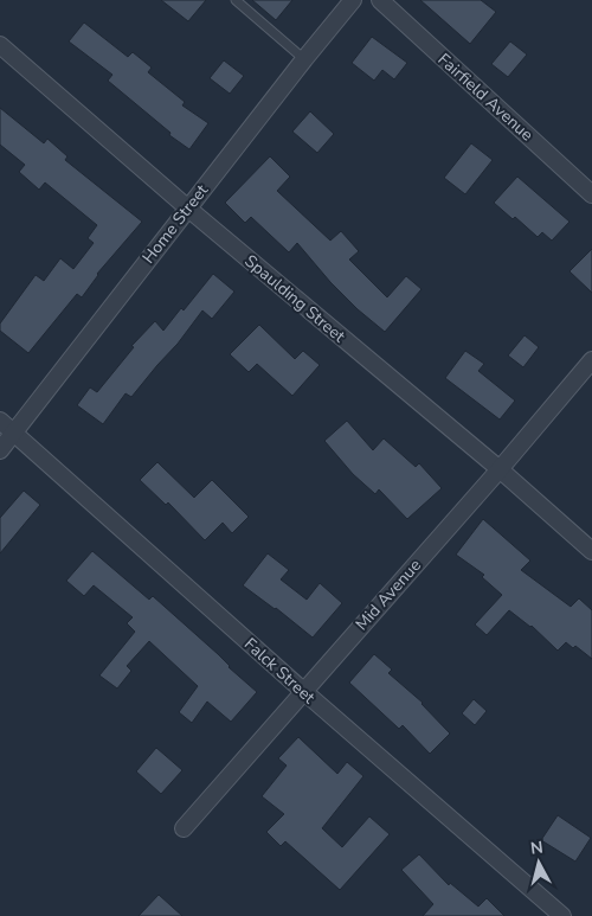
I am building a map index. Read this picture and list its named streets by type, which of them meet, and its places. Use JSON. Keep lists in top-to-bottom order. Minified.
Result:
{"streets":{"street":["Fairfield Avenue","Home Street","Spaulding Street","Mid Avenue","Falck Street"]},"crossings":[["Home Street","Spaulding Street"],["Home Street","Falck Street"],["Spaulding Street","Mid Avenue"],["Mid Avenue","Falck Street"]],"north":"top"}
